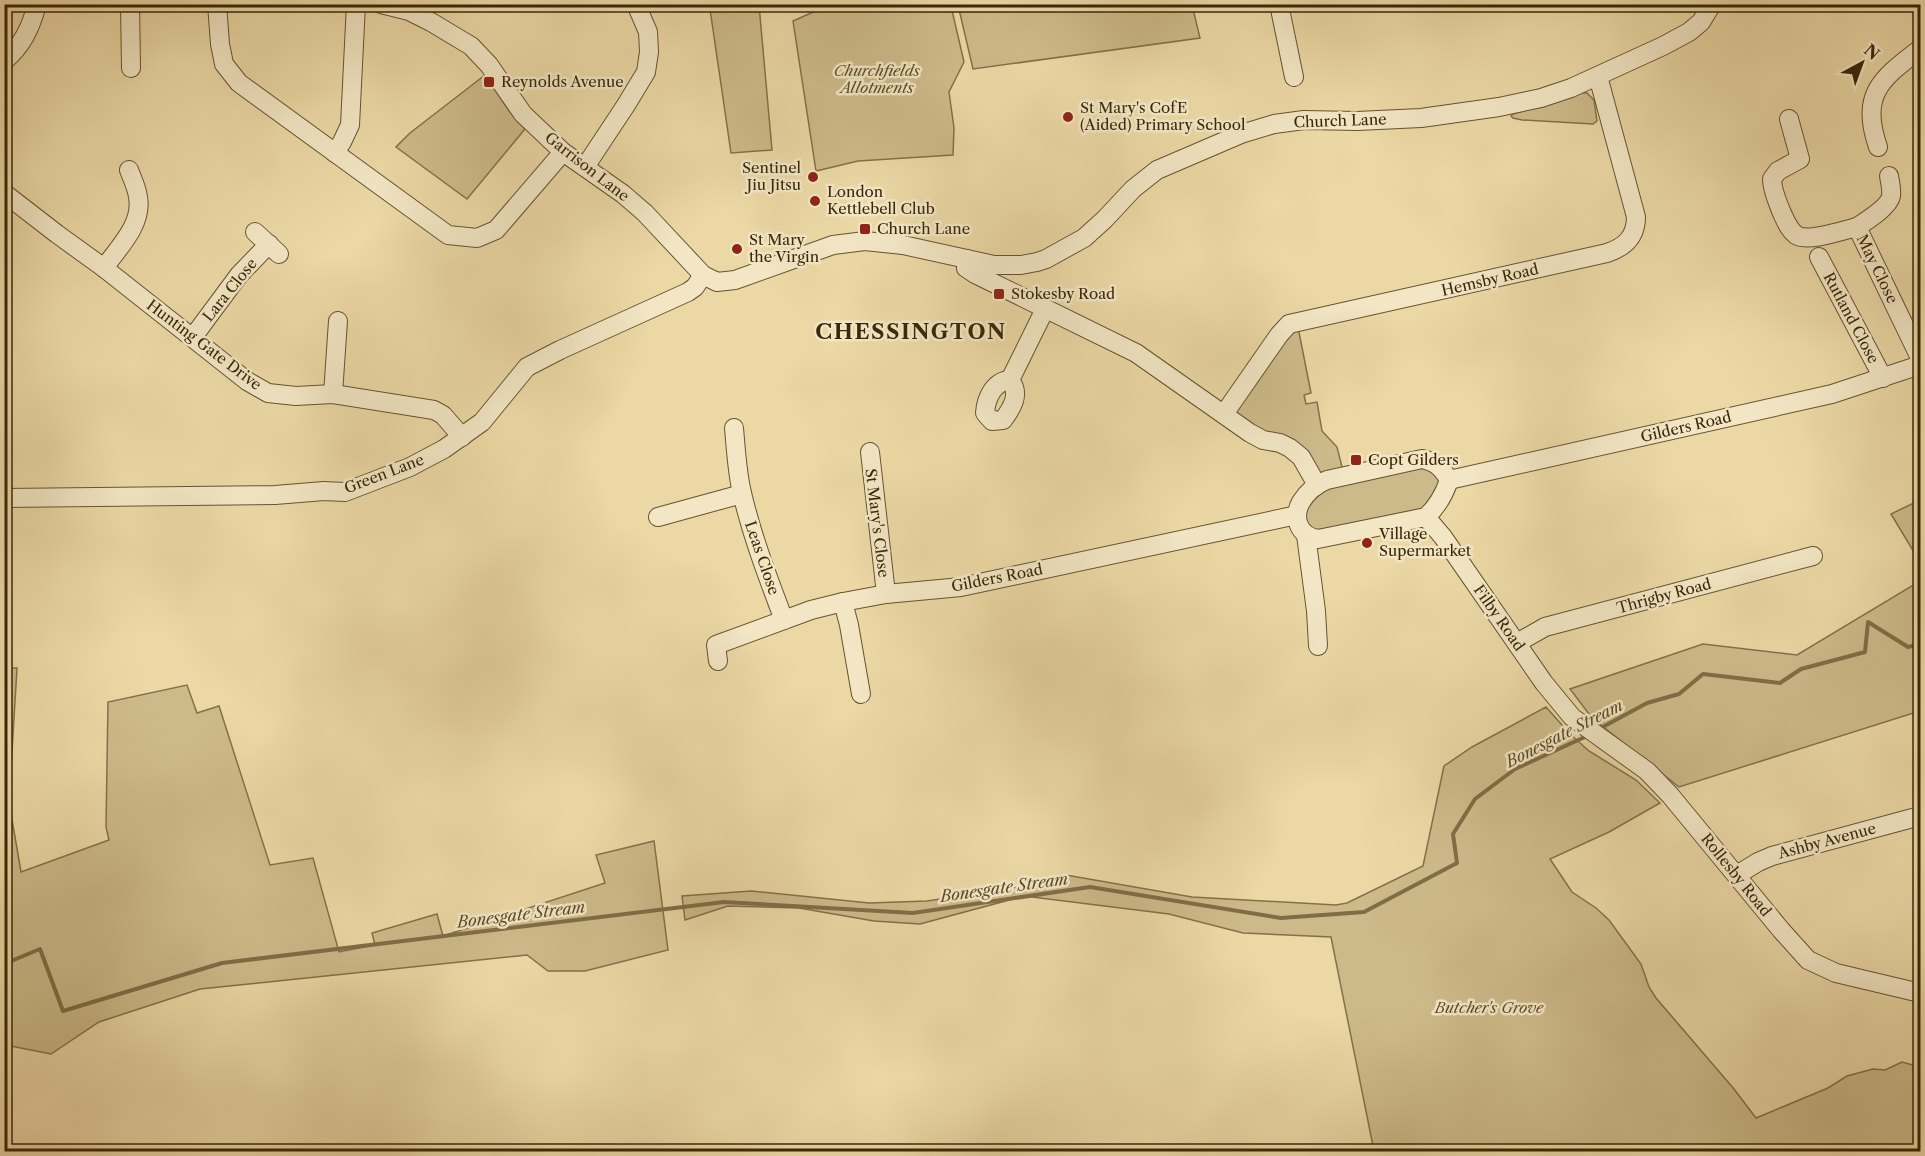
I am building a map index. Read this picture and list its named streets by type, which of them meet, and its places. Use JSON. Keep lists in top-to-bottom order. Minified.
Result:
{"streets":{"street":["Church Lane","Garrison Lane","May Close","Hemsby Road","Lara Close","Rutland Close","Hunting Gate Drive","Gilders Road","Green Lane","St Mary's Close","Leas Close","Thrigby Road","Filby Road","Ashby Avenue","Rollesby Road"]},"crossings":[["Church Lane","Garrison Lane"],["Church Lane","Hemsby Road"],["Church Lane","Green Lane"],["Garrison Lane","Green Lane"],["Lara Close","Hunting Gate Drive"],["Rutland Close","Gilders Road"],["Hunting Gate Drive","Green Lane"],["Gilders Road","St Mary's Close"],["Gilders Road","Leas Close"],["Thrigby Road","Filby Road"],["Filby Road","Rollesby Road"],["Ashby Avenue","Rollesby Road"]],"districts":["CHESSINGTON"],"water":["Bonesgate Stream"],"parks":["Churchfields Allotments","Butcher's Grove"],"places":{"transit":["Reynolds Avenue","Church Lane","Stokesby Road","Copt Gilders"],"other":["St Mary's CofE (Aided) Primary School","Sentinel Jiu Jitsu","London Kettlebell Club","St Mary the Virgin","Village Supermarket"]},"north":"top right"}
